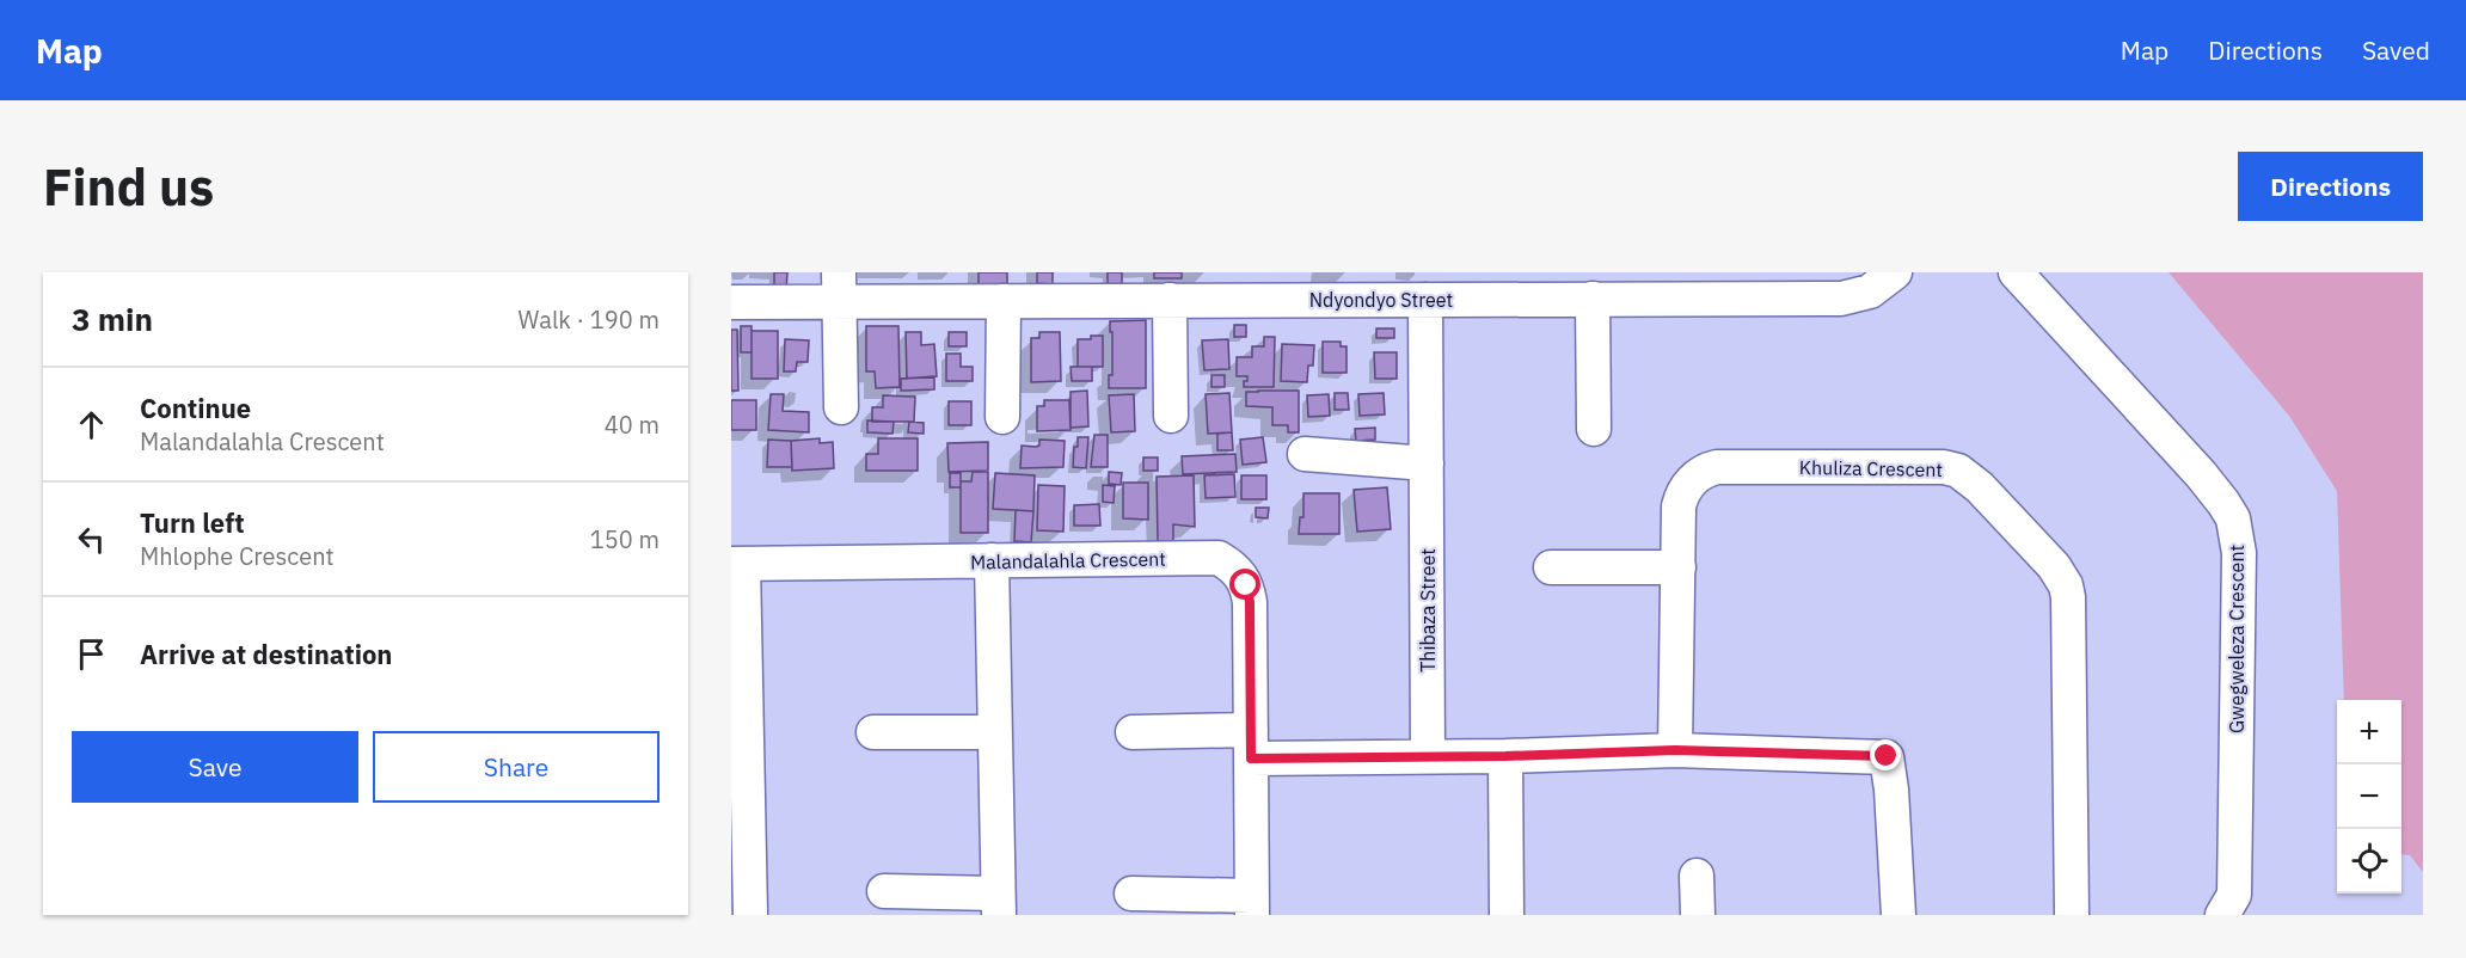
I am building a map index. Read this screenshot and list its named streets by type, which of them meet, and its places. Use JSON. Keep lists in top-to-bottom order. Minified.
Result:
{"streets":{"street":["Ndyondyo Street","Khuliza Crescent","Malandalahla Crescent","Thibaza Street","Gwegweleza Crescent"]},"crossings":[["Ndyondyo Street","Thibaza Street"]],"page":{"header":"Map","nav":["Map","Directions","Saved"],"buttons":["Directions",["Save","Share"]],"title":"Find us","heading":["3 min","Walk · 190 m"],"list":[["Continue","Malandalahla Crescent","40 m"],["Turn left","Mhlophe Crescent","150 m"],"Arrive at destination"],"map_buttons":["+","−"]}}
